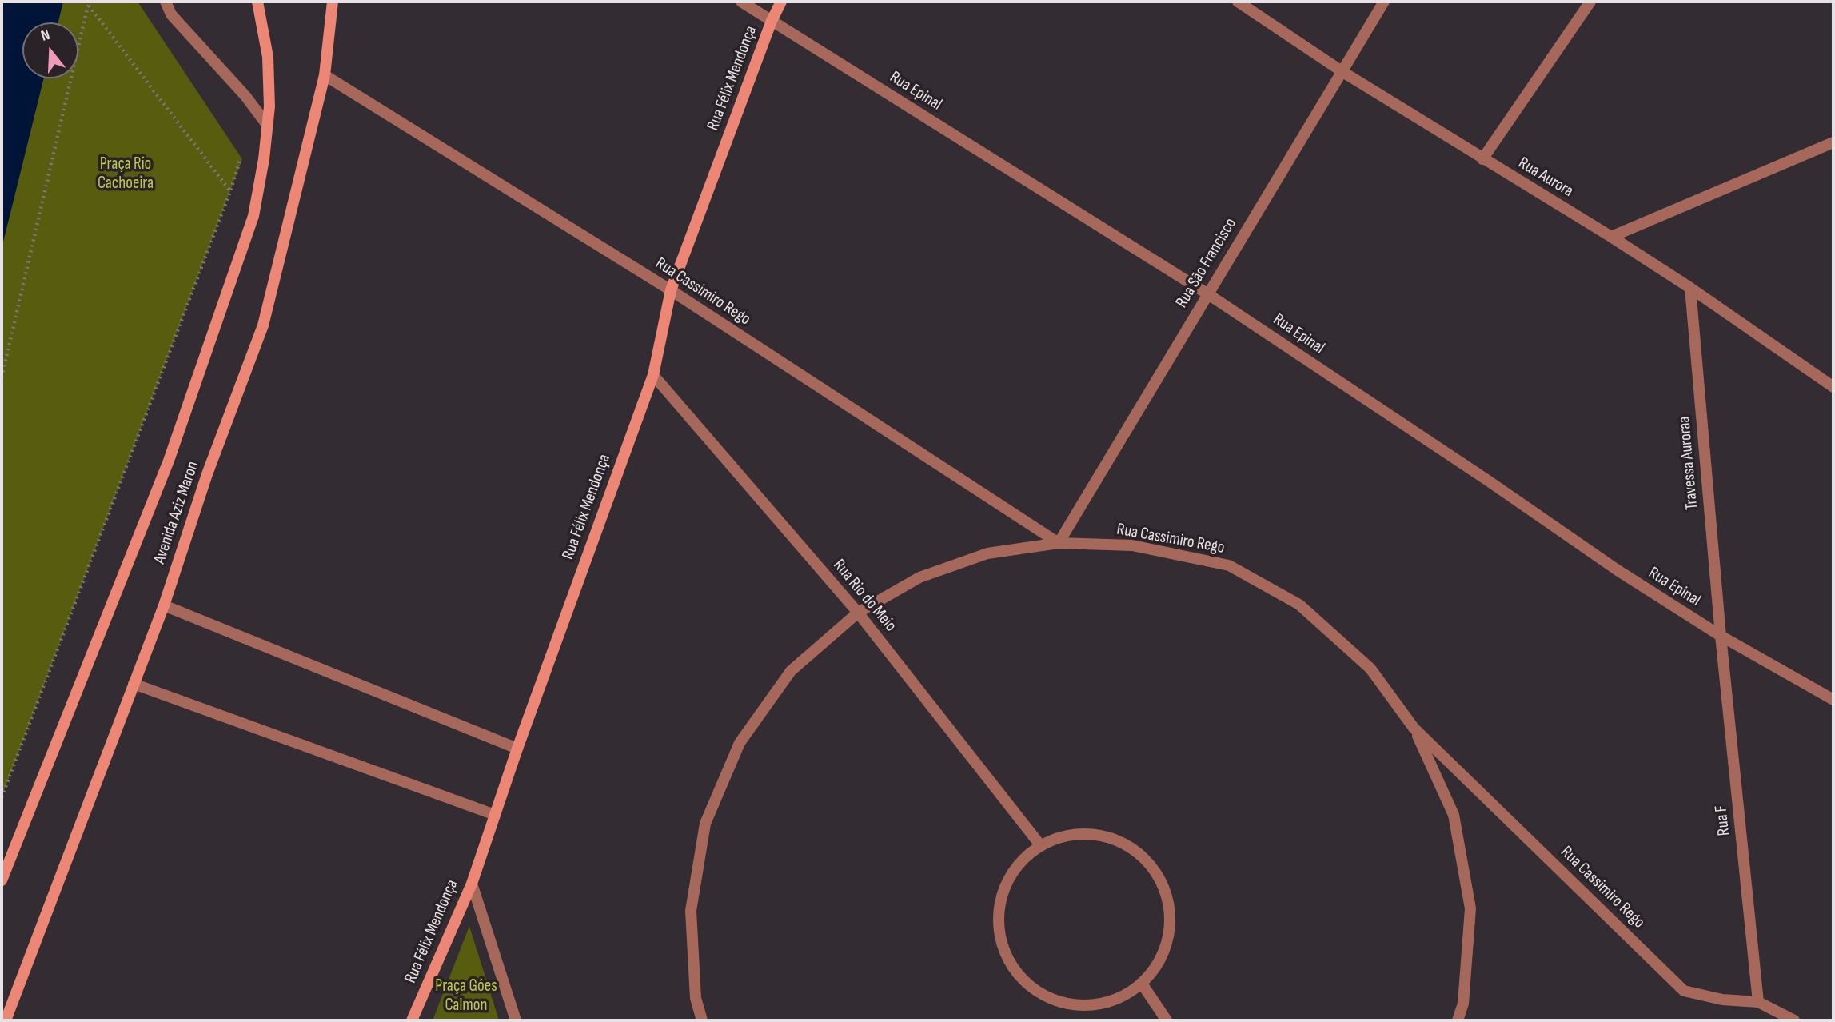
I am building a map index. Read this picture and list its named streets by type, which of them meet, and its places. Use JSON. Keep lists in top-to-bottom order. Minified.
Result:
{"streets":{"main road":["Rua Félix Mendonça","Avenida Aziz Maron"],"street":["Rua Epinal","Rua Aurora","Rua São Francisco","Rua Cassimiro Rego","Travessa Auroraa","Rua Rio do Meio","Rua F"]},"crossings":[["Rua Félix Mendonça","Rua Epinal"],["Rua Félix Mendonça","Rua Cassimiro Rego"],["Rua Félix Mendonça","Rua Rio do Meio"],["Rua Epinal","Rua São Francisco"],["Rua Epinal","Travessa Auroraa"],["Rua Epinal","Rua F"],["Rua Aurora","Rua São Francisco"],["Rua Aurora","Travessa Auroraa"],["Rua São Francisco","Rua Cassimiro Rego"],["Rua Cassimiro Rego","Avenida Aziz Maron"],["Rua Cassimiro Rego","Rua Rio do Meio"],["Rua Cassimiro Rego","Rua F"],["Travessa Auroraa","Rua F"]],"parks":["Praça Rio Cachoeira","Praça Góes Calmon"],"north":"top"}
